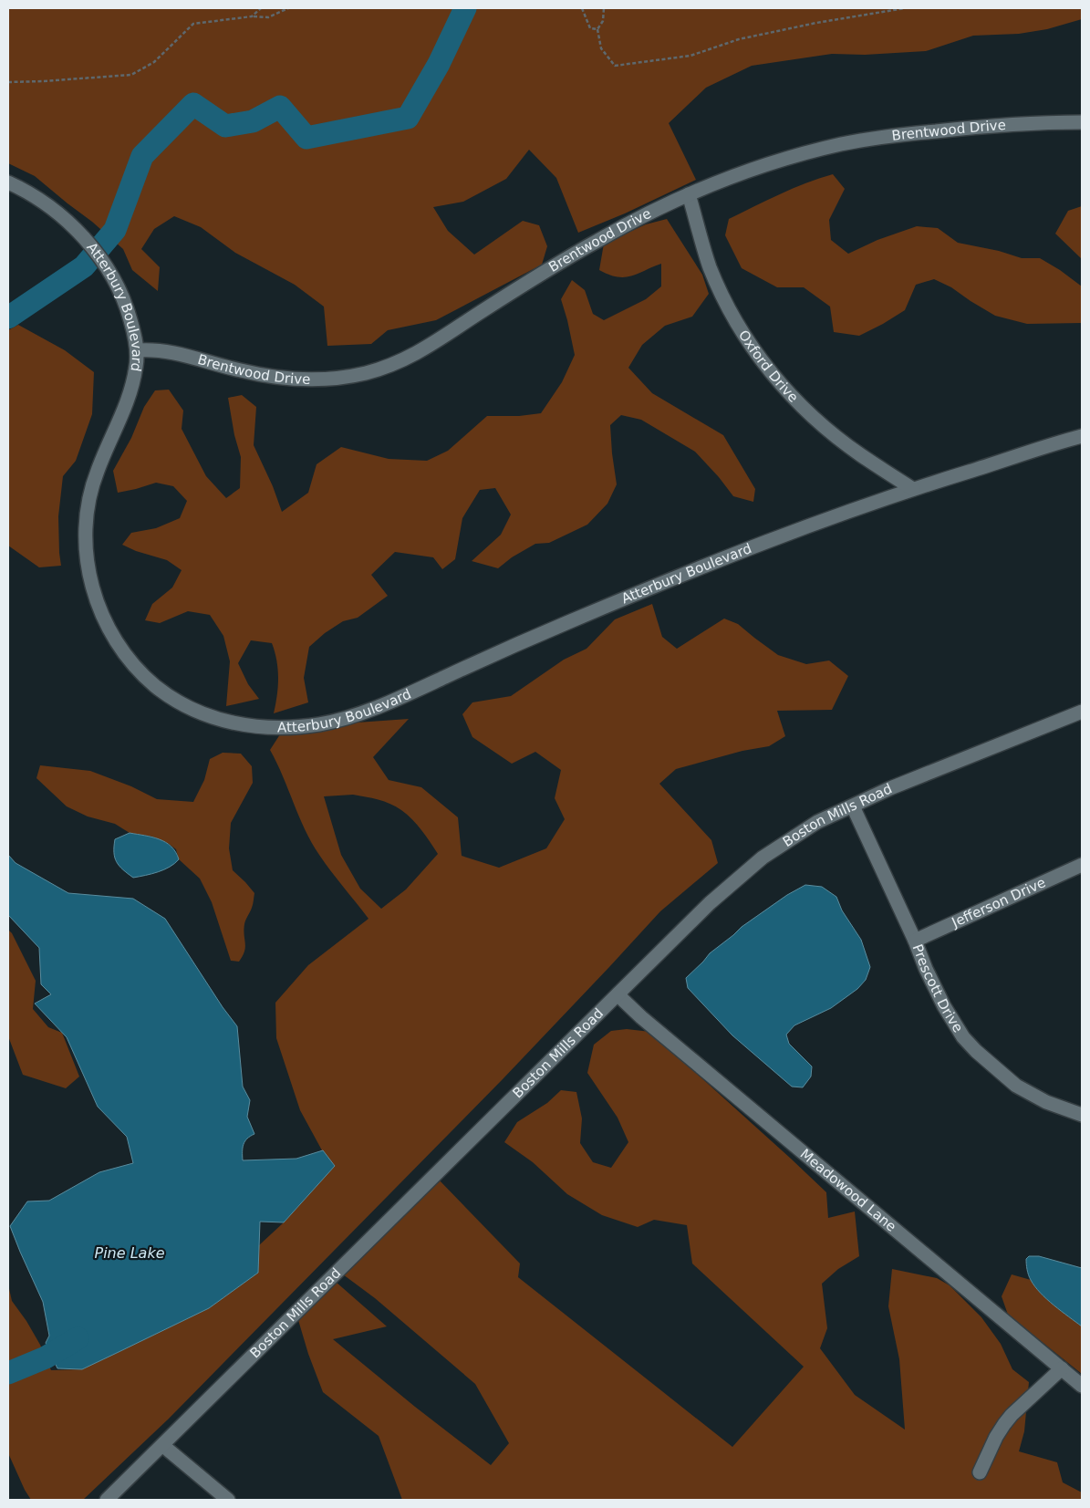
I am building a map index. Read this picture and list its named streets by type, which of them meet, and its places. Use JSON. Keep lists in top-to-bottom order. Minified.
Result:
{"streets":{"street":["Brentwood Drive","Atterbury Boulevard","Oxford Drive","Boston Mills Road","Jefferson Drive","Prescott Drive","Meadowood Lane"]},"crossings":[["Brentwood Drive","Atterbury Boulevard"],["Brentwood Drive","Oxford Drive"],["Atterbury Boulevard","Oxford Drive"],["Boston Mills Road","Prescott Drive"],["Boston Mills Road","Meadowood Lane"],["Jefferson Drive","Prescott Drive"]],"water":["Pine Lake"]}
